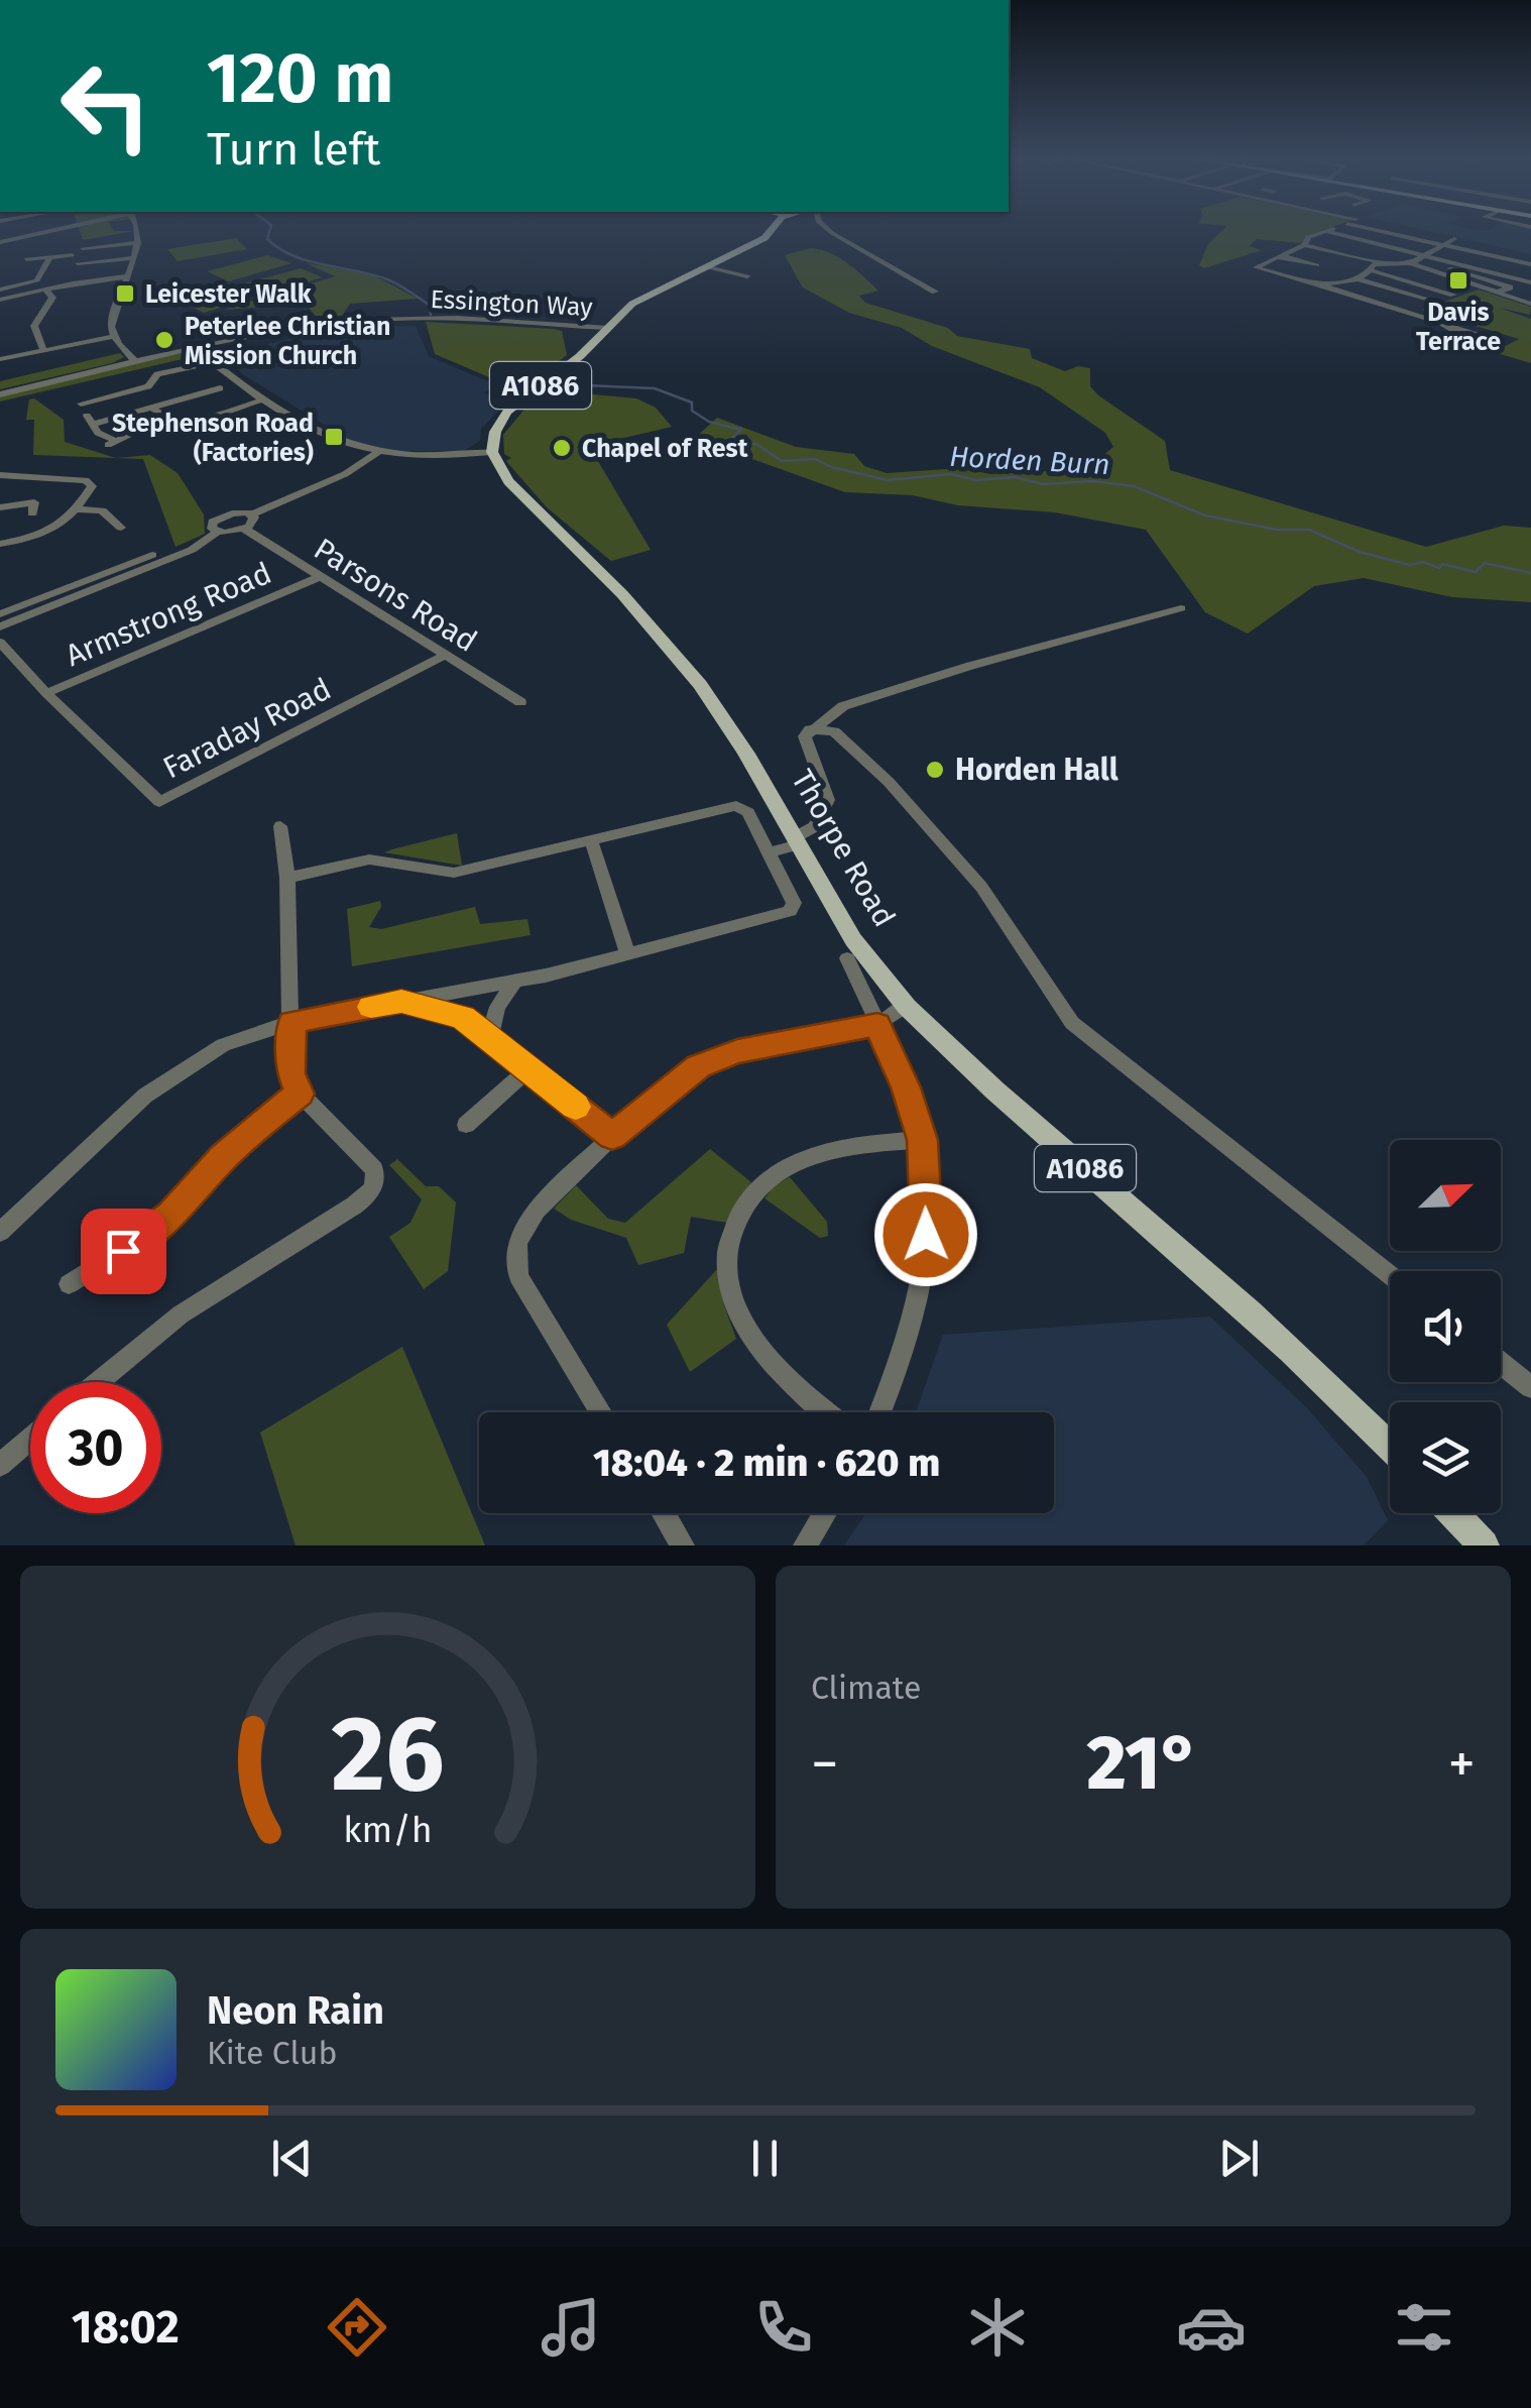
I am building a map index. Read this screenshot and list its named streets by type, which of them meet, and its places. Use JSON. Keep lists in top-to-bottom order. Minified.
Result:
{"streets":{"main road":["A1086","Thorpe Road"],"street":["Essington Way","Parsons Road","Armstrong Road","Faraday Road"]},"crossings":[["Essington Way","A1086"],["A1086","Thorpe Road"],["Parsons Road","Armstrong Road"],["Parsons Road","Faraday Road"],["Armstrong Road","Faraday Road"]],"water":["Horden Burn"],"places":{"transit":["Davis Terrace","Leicester Walk","Stephenson Road (Factories)"],"other":["Peterlee Christian Mission Church","Chapel of Rest","Horden Hall"]},"north":"top right","page":{"turn":["120 m","Turn left"],"limit":"30","trip":"18:04 · 2 min · 620 m","tile":"Climate","heat":["−","21°","+"],"song":["Neon Rain","Kite Club"],"tabs":"18:02","gauge":["26","km/h"]}}
